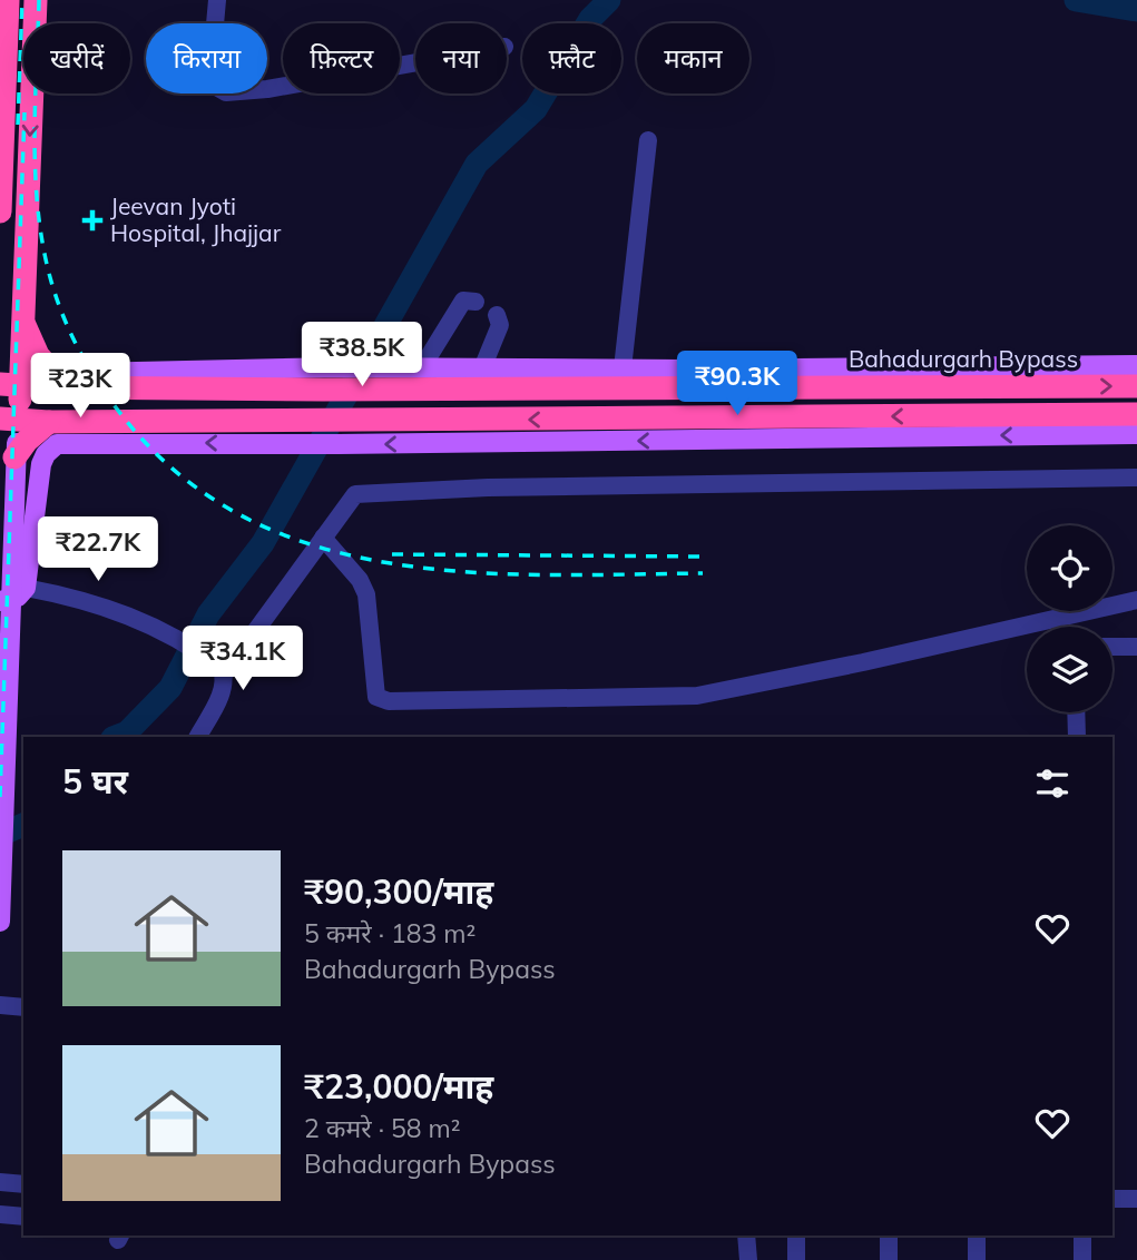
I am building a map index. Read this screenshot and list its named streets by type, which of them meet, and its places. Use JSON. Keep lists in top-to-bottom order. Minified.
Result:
{"streets":{"highway":["Bahadurgarh Bypass"]},"places":{"health":["Jeevan Jyoti Hospital, Jhajjar"]},"page":{"chip":["खरीदें","किराया","फ़िल्टर","नया","फ़्लैट","मकान"],"price":["₹38.5K","₹90.3K","₹23K","₹22.7K","₹34.1K"],"heading":"5 घर","list":[{"name":"₹90,300/माह","note":"5 कमरे · 183 m² · Bahadurgarh Bypass"},{"name":"₹23,000/माह","note":"2 कमरे · 58 m² · Bahadurgarh Bypass"}]}}
